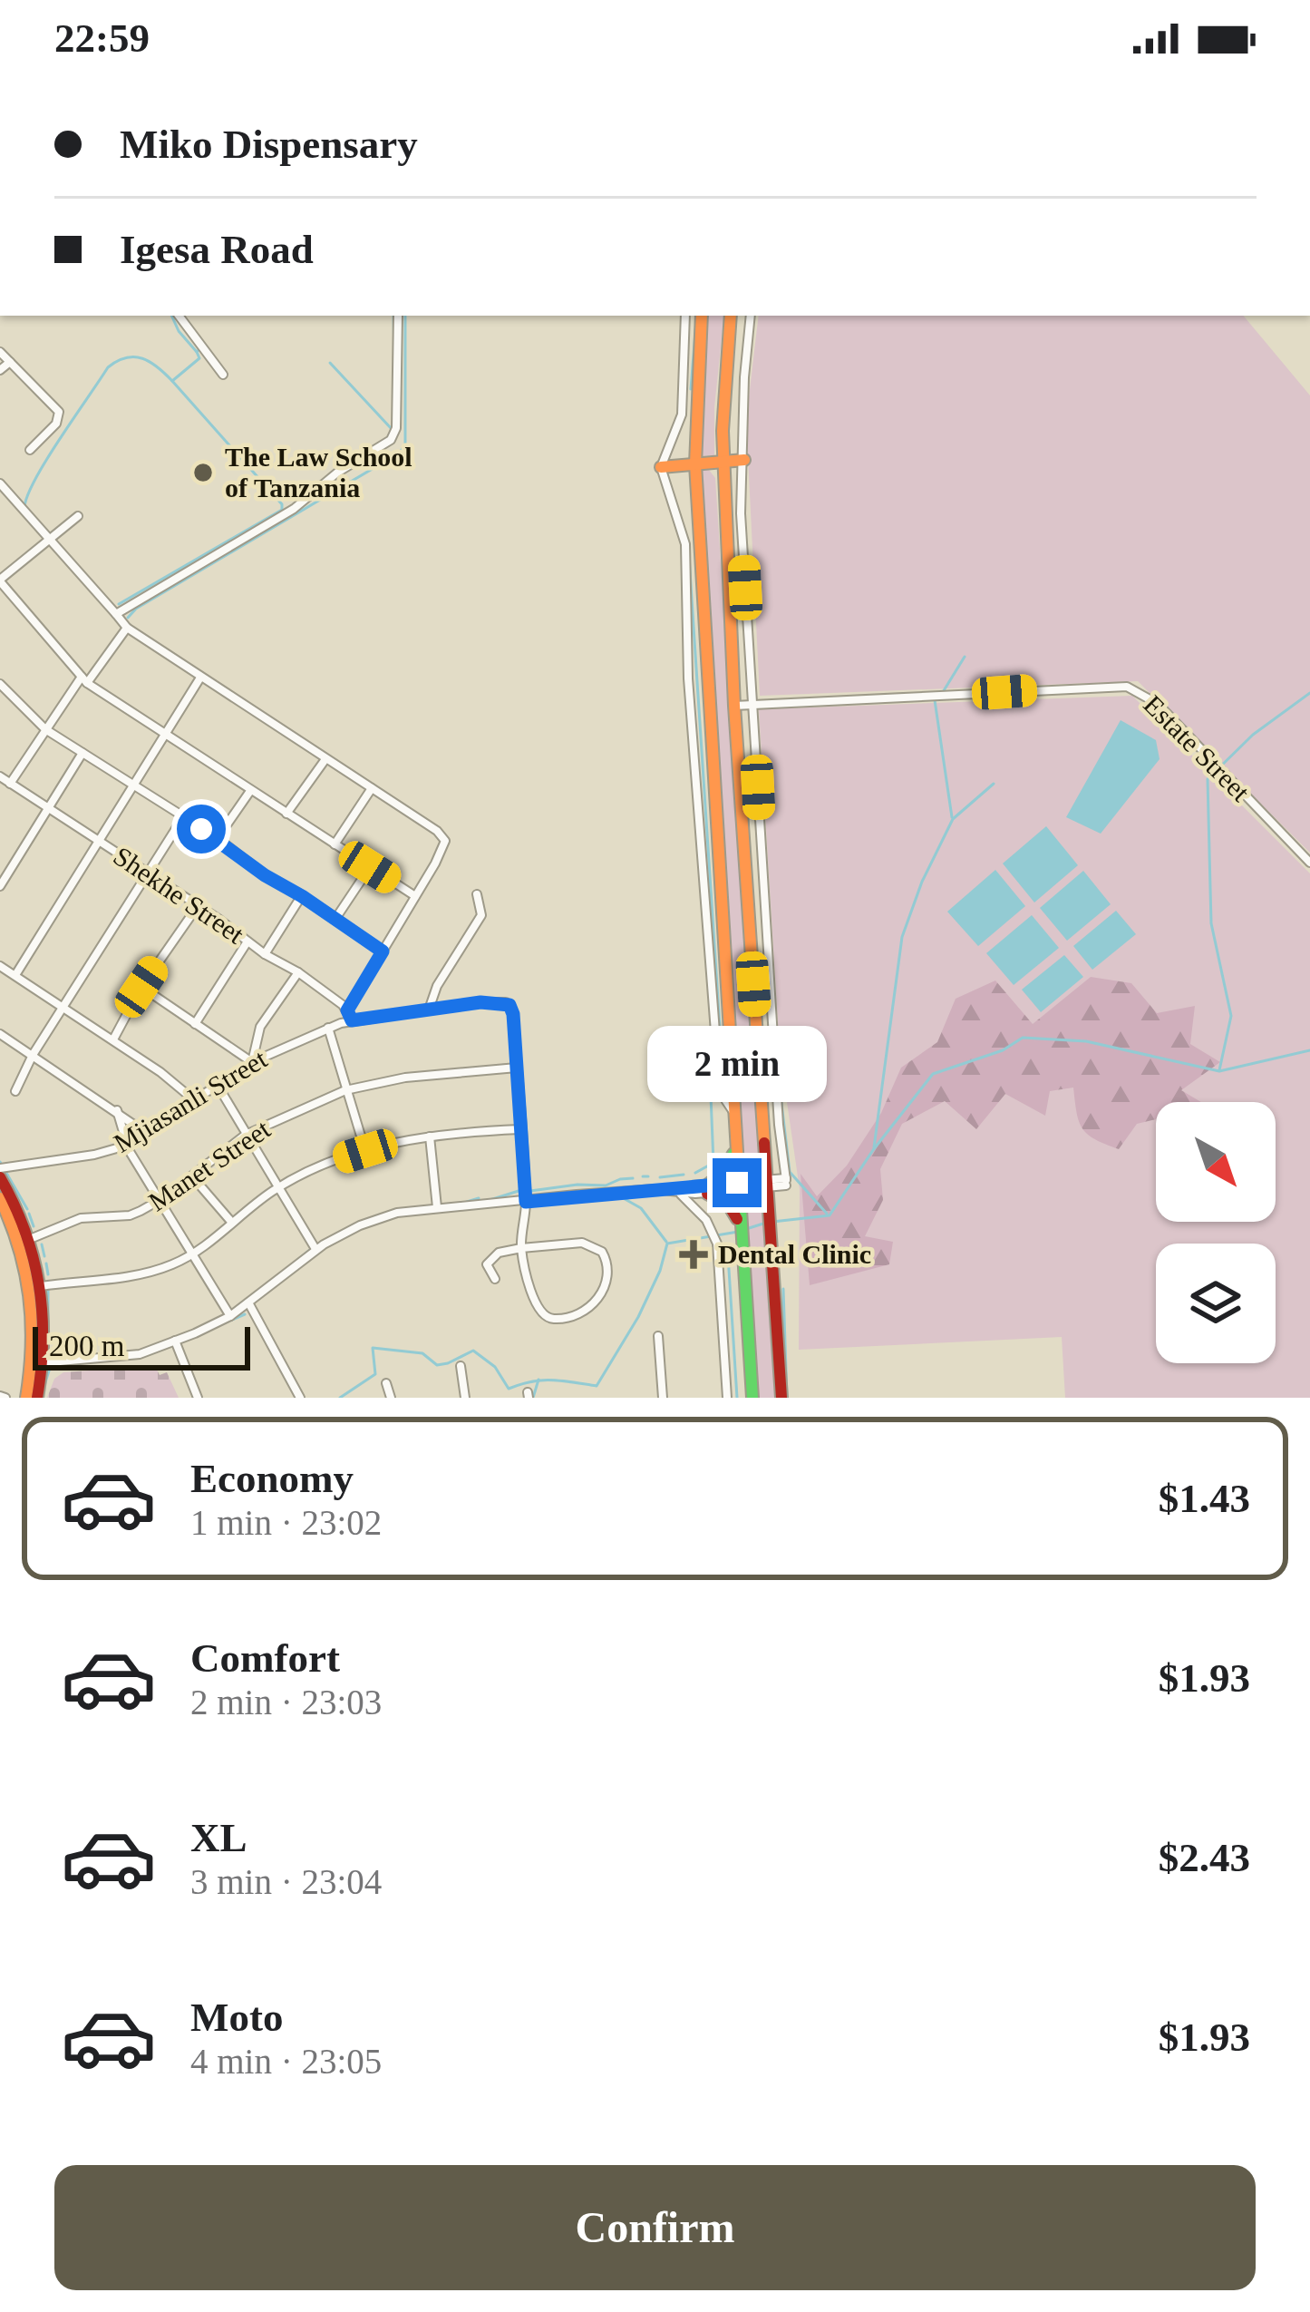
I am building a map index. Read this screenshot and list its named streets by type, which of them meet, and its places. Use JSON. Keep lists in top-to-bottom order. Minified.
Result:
{"streets":{"street":["Estate Street","Shekhe Street","Mjiasanli Street","Manet Street"]},"crossings":[["Shekhe Street","Mjiasanli Street"],["Mjiasanli Street","Manet Street"]],"places":{"other":["The Law School of Tanzania"],"health":["Dental Clinic"]},"scale_bar":"200 m","north":"bottom right","page":{"status":"22:59","banner":["Miko Dispensary","Igesa Road"],"bubble":"2 min","scale":"200 m","list":[{"name":"Economy","note":"1 min · 23:02","value":"$1.43"},{"name":"Comfort","note":"2 min · 23:03","value":"$1.93"},{"name":"XL","note":"3 min · 23:04","value":"$2.43"},{"name":"Moto","note":"4 min · 23:05","value":"$1.93"}],"buttons":"Confirm"}}
